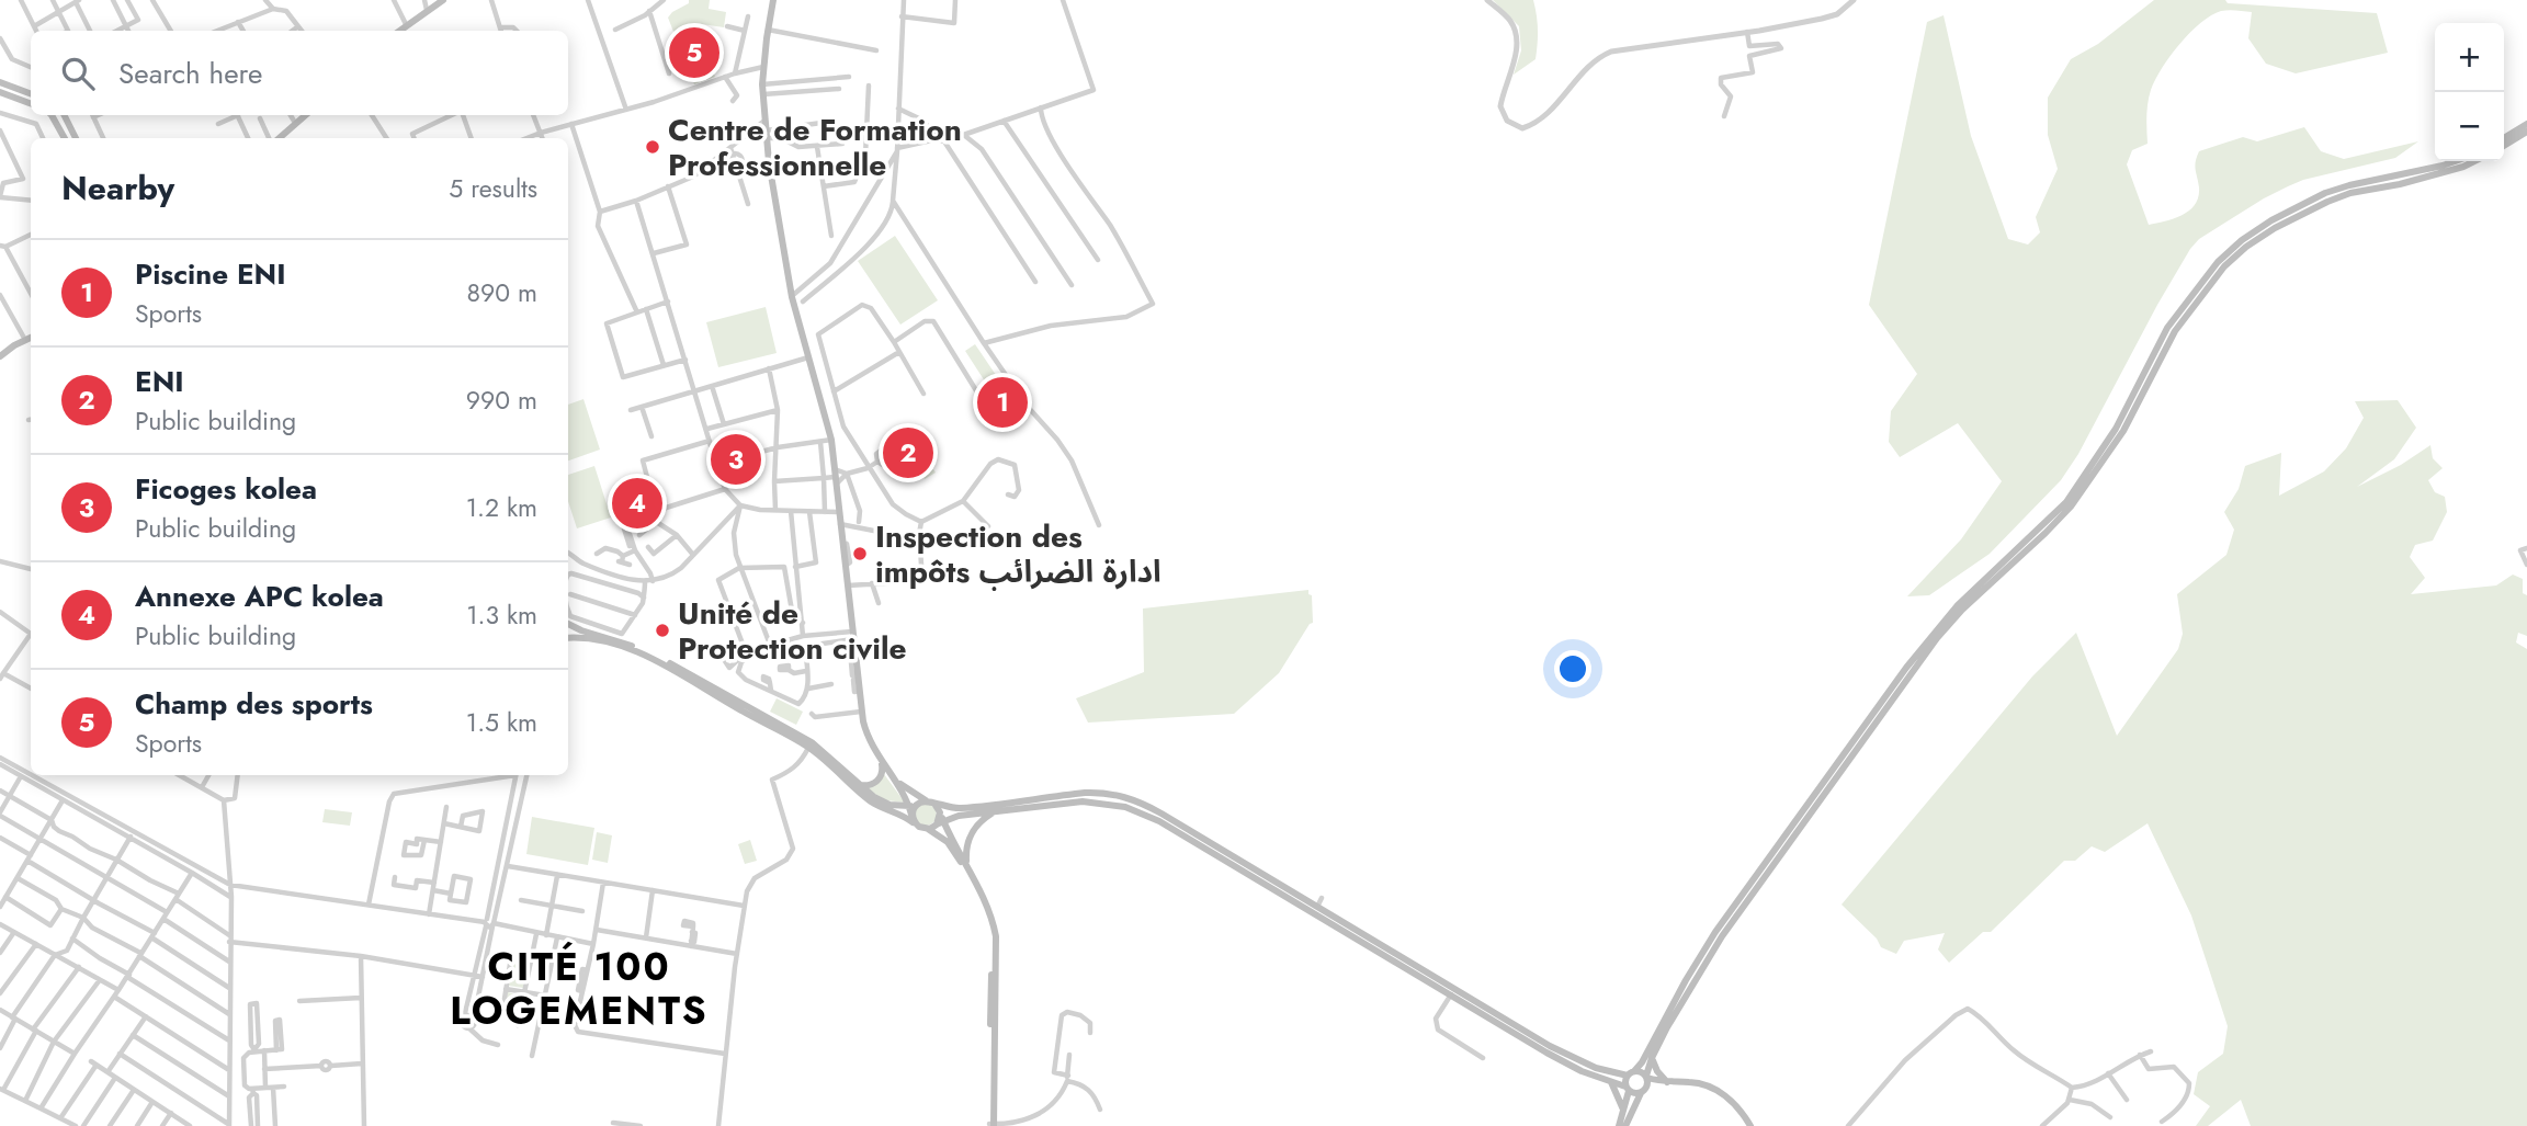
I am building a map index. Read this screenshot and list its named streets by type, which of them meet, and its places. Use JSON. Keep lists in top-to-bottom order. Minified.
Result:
{"districts":["CITÉ 100 LOGEMENTS"],"places":["Centre de Formation Professionnelle","Inspection des impôts ادارة الضرائب","Unité de Protection civile"],"page":{"map_buttons":["+","−"],"pins":["5","1","2","3","4"],"search":"Search here","heading":["Nearby","5 results"],"list":[{"mark":"1","name":"Piscine ENI","note":"Sports","value":"890 m"},{"mark":"2","name":"ENI","note":"Public building","value":"990 m"},{"mark":"3","name":"Ficoges kolea","note":"Public building","value":"1.2 km"},{"mark":"4","name":"Annexe APC kolea","note":"Public building","value":"1.3 km"},{"mark":"5","name":"Champ des sports","note":"Sports","value":"1.5 km"}]}}
